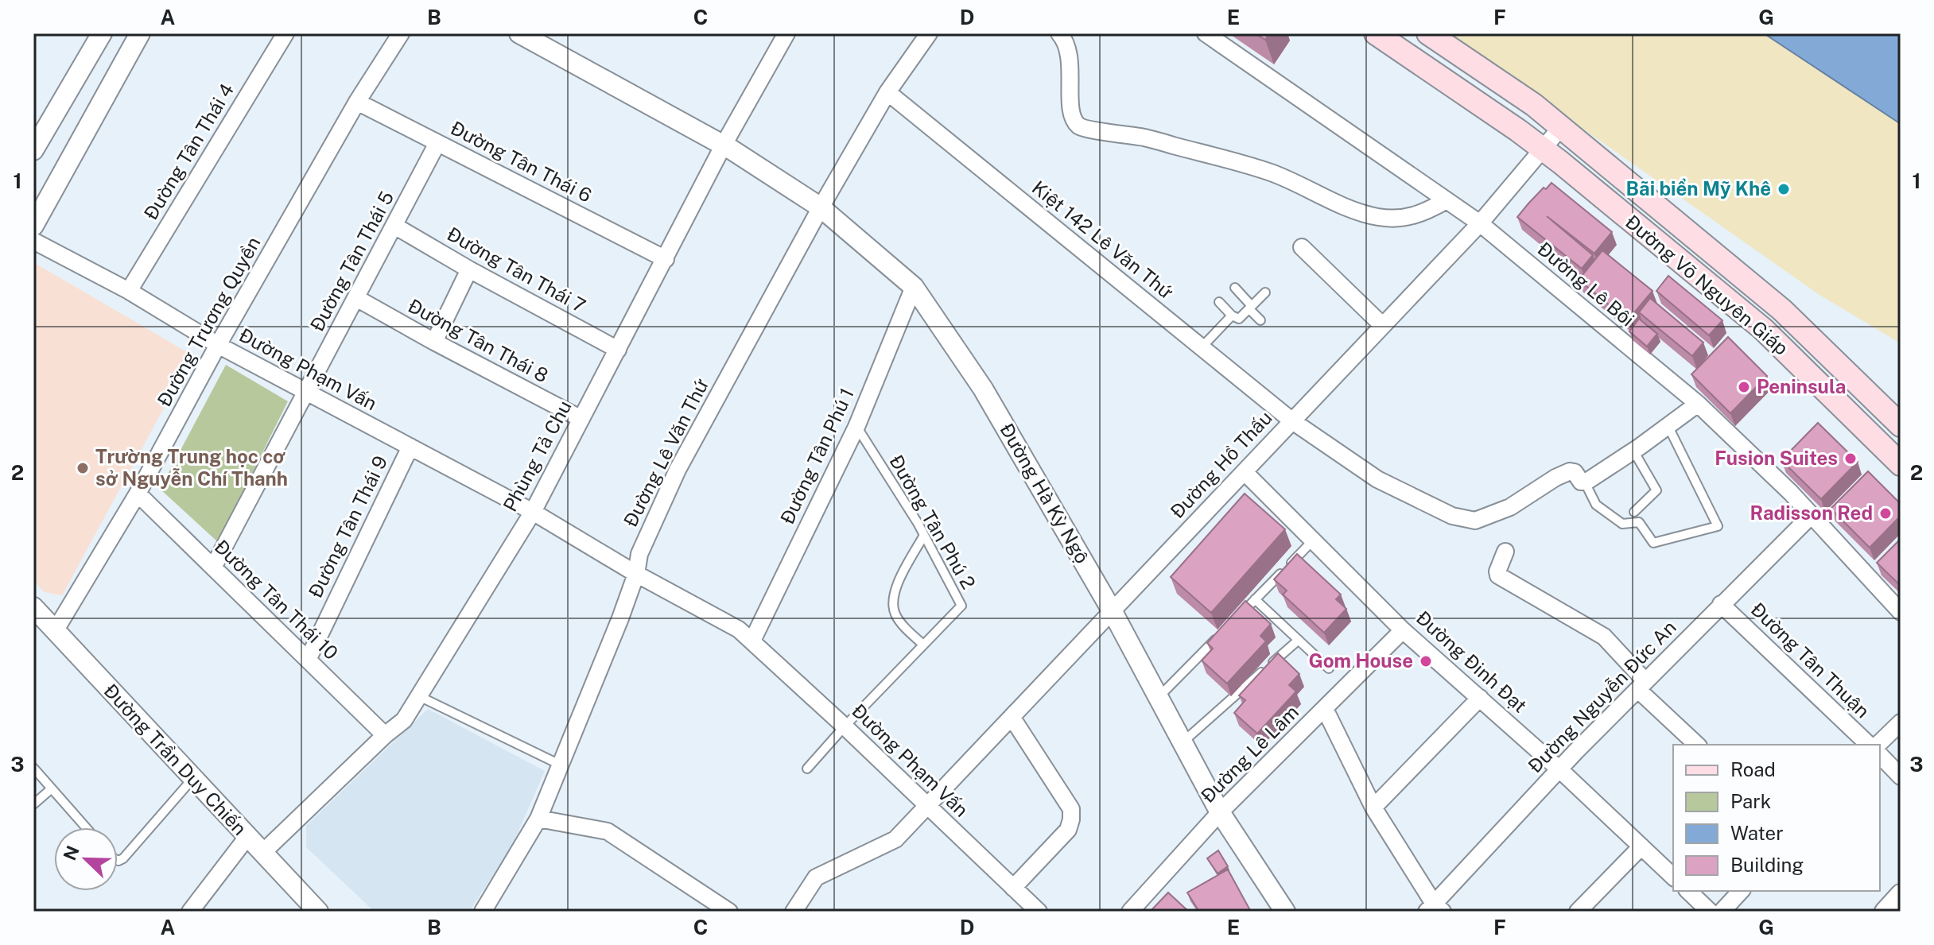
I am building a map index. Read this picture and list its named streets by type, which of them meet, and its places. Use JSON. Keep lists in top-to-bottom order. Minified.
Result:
{"streets":{"main road":["Đường Võ Nguyên Giáp"],"street":["Đường Tân Thái 4","Đường Tân Thái 6","Kiệt 142 Lê Văn Thứ","Đường Tân Thái 5","Đường Tân Thái 7","Đường Lê Bôi","Đường Trương Quyền","Đường Tân Thái 8","Đường Phạm Vấn","Đường Lê Văn Thứ","Phùng Tả Chu","Đường Tân Phú 1","Đường Hồ Thấu","Đường Hà Kỳ Ngộ","Đường Tân Thái 9","Đường Tân Thái 10","Đường Tân Thuận","Đường Đinh Đạt","Đường Nguyễn Đức An","Đường Lê Lâm","Đường Trần Duy Chiến"],"lane":["Đường Tân Phú 2"]},"crossings":[["Đường Tân Thái 4","Đường Phạm Vấn"],["Đường Tân Thái 6","Đường Tân Thái 5"],["Đường Tân Thái 6","Đường Trương Quyền"],["Đường Tân Thái 6","Phùng Tả Chu"],["Kiệt 142 Lê Văn Thứ","Đường Lê Văn Thứ"],["Kiệt 142 Lê Văn Thứ","Đường Hồ Thấu"],["Đường Tân Thái 5","Đường Tân Thái 7"],["Đường Tân Thái 5","Đường Tân Thái 8"],["Đường Tân Thái 5","Đường Phạm Vấn"],["Đường Tân Thái 5","Đường Tân Thái 10"],["Đường Tân Thái 7","Phùng Tả Chu"],["Đường Lê Bôi","Đường Hồ Thấu"],["Đường Lê Bôi","Đường Nguyễn Đức An"],["Đường Võ Nguyên Giáp","Đường Hồ Thấu"],["Đường Trương Quyền","Đường Phạm Vấn"],["Đường Trương Quyền","Đường Tân Thái 10"],["Đường Trương Quyền","Đường Trần Duy Chiến"],["Đường Tân Thái 8","Phùng Tả Chu"],["Đường Phạm Vấn","Đường Lê Văn Thứ"],["Đường Phạm Vấn","Phùng Tả Chu"],["Đường Phạm Vấn","Đường Tân Phú 1"],["Đường Phạm Vấn","Đường Hồ Thấu"],["Đường Phạm Vấn","Đường Tân Phú 2"],["Đường Phạm Vấn","Đường Tân Thái 9"],["Đường Lê Văn Thứ","Đường Hà Kỳ Ngộ"],["Phùng Tả Chu","Đường Hà Kỳ Ngộ"],["Phùng Tả Chu","Đường Tân Thái 10"],["Phùng Tả Chu","Đường Trần Duy Chiến"],["Đường Tân Phú 1","Đường Hà Kỳ Ngộ"],["Đường Tân Phú 1","Đường Tân Phú 2"],["Đường Hồ Thấu","Đường Hà Kỳ Ngộ"],["Đường Hồ Thấu","Đường Đinh Đạt"],["Đường Hà Kỳ Ngộ","Đường Lê Lâm"],["Đường Tân Thái 9","Đường Tân Thái 10"],["Đường Tân Thuận","Đường Nguyễn Đức An"],["Đường Đinh Đạt","Đường Nguyễn Đức An"],["Đường Đinh Đạt","Đường Lê Lâm"]],"places":["Bãi biển Mỹ Khê","Peninsula","Fusion Suites","Trường Trung học cơ sở Nguyễn Chí Thanh","Radisson Red","Gom House"],"legend":["Road","Park","Water","Building"],"north":"top left","grid":{"columns":["A","B","C","D","E","F","G"],"rows":["1","2","3"]}}
